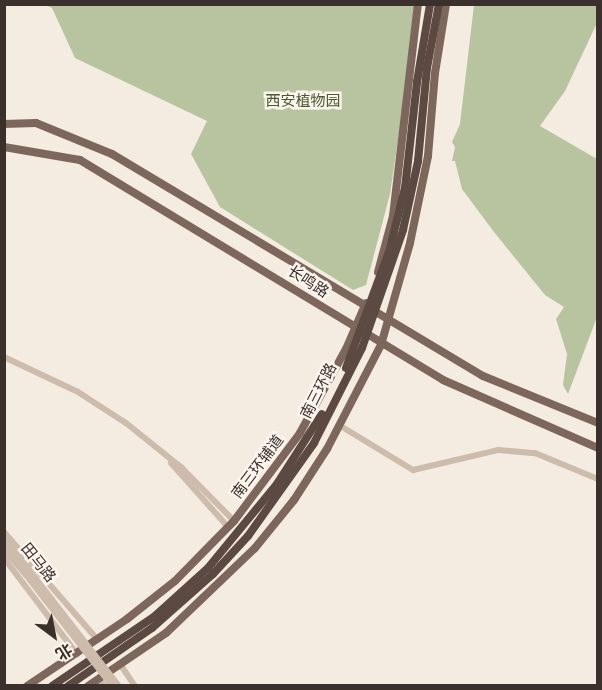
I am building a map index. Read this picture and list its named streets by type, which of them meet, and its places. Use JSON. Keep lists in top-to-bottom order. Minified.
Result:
{"streets":{"highway":["南三环路"],"main road":["长鸣路","南三环辅道"],"street":["田马路"]},"crossings":[["长鸣路","南三环辅道"]],"parks":["西安植物园"],"north":"bottom right"}
